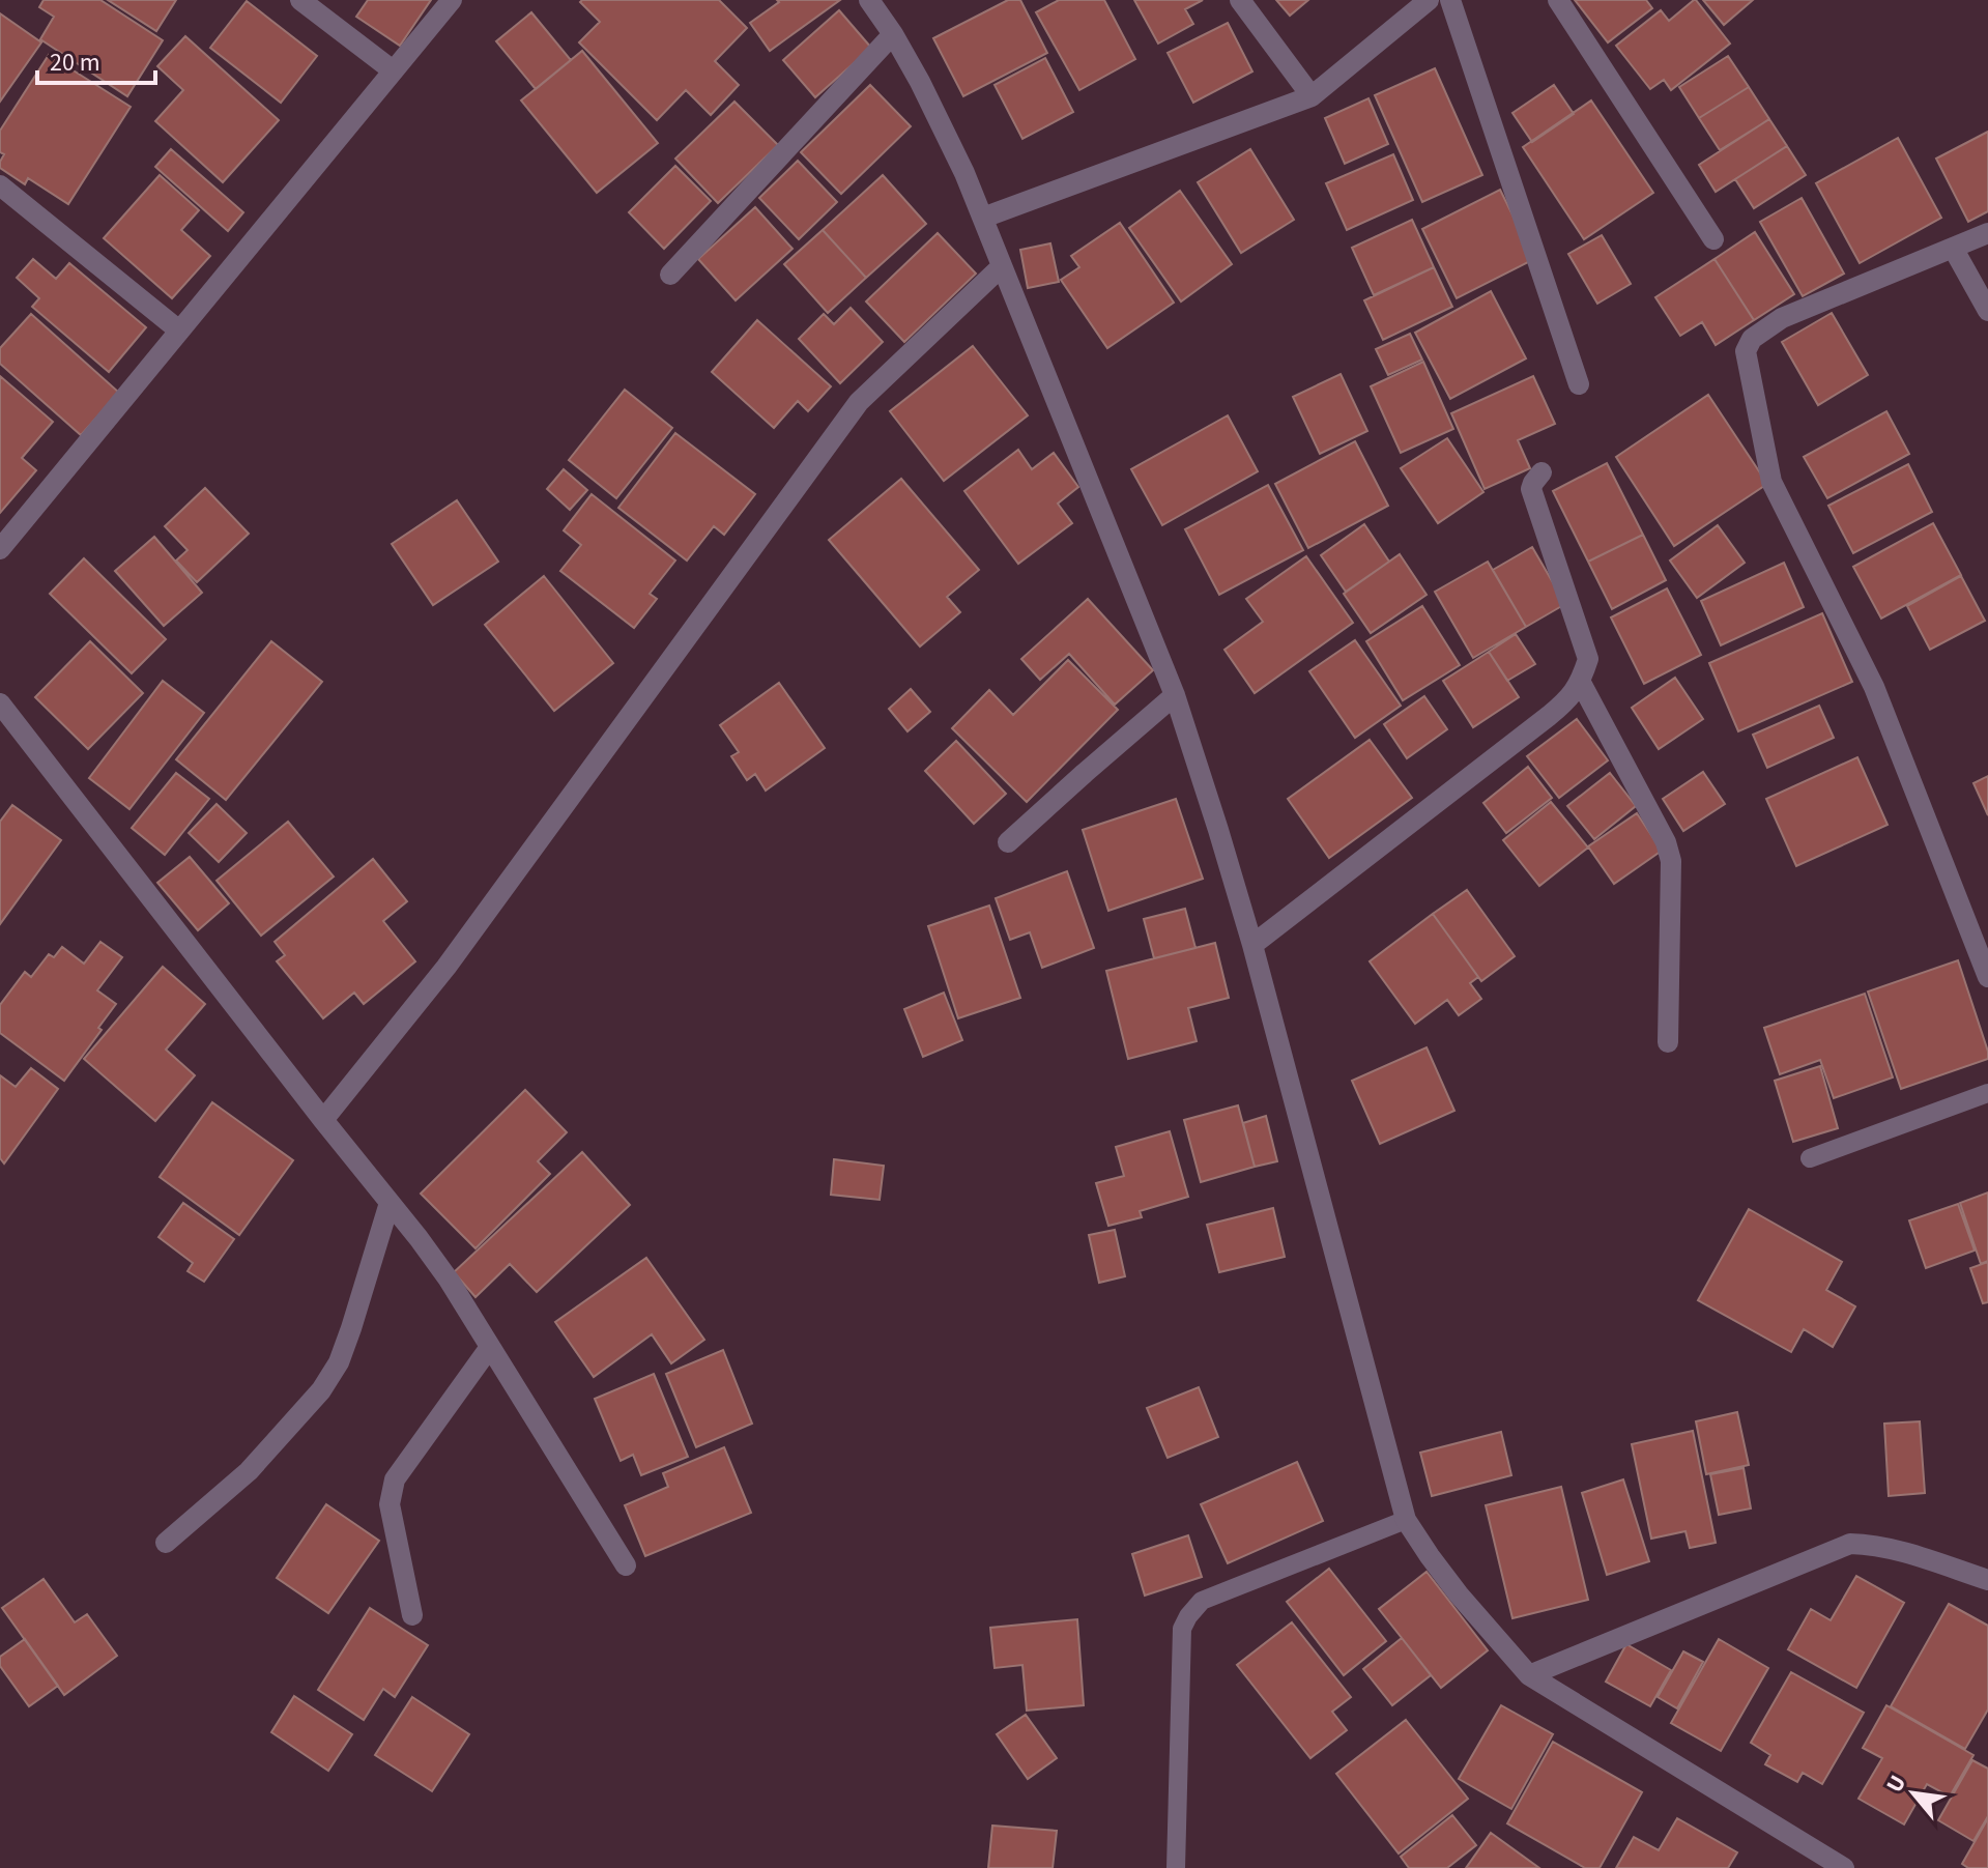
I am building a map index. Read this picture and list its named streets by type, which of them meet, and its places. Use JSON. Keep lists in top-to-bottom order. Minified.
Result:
{"scale_bar":"20 m","north":"top left"}
